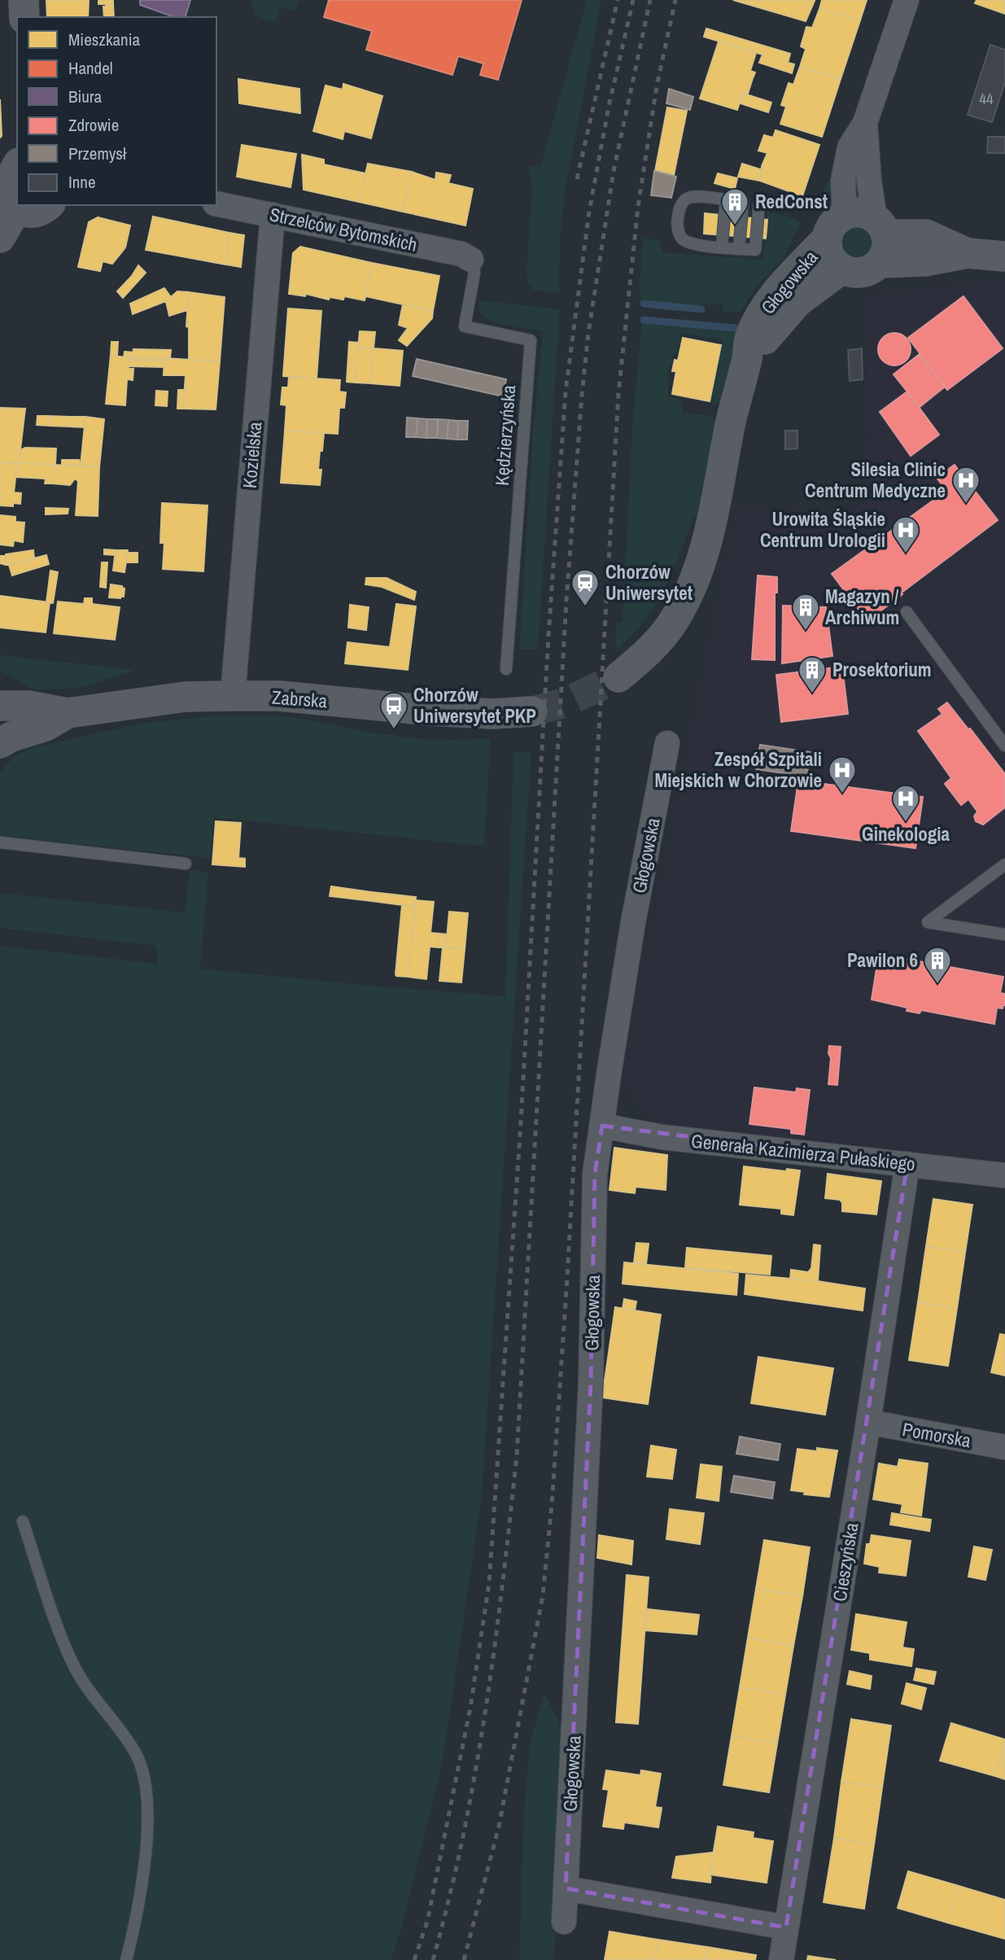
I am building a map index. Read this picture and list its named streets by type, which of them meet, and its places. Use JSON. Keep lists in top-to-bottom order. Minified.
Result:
{"streets":{"street":["Strzelców Bytomskich","Głogowska","Kozielska","Zabrska","Generała Kazimierza Pułaskiego","Pomorska","Cieszyńska"],"lane":["Kędzierzyńska"]},"crossings":[["Strzelców Bytomskich","Kędzierzyńska"],["Strzelców Bytomskich","Kozielska"],["Głogowska","Generała Kazimierza Pułaskiego"],["Kozielska","Zabrska"],["Generała Kazimierza Pułaskiego","Cieszyńska"],["Pomorska","Cieszyńska"]],"places":{"building":["RedConst","Magazyn / Archiwum","Prosektorium","Pawilon 6"],"hospital":["Silesia Clinic Centrum Medyczne","Urowita Śląskie Centrum Urologii","Zespół Szpitali Miejskich w Chorzowie","Ginekologia"],"station":["Chorzów Uniwersytet"],"bus stop":["Chorzów Uniwersytet PKP"]},"house_numbers":["44"],"legend":["Mieszkania","Handel","Biura","Zdrowie","Przemysł","Inne"]}
